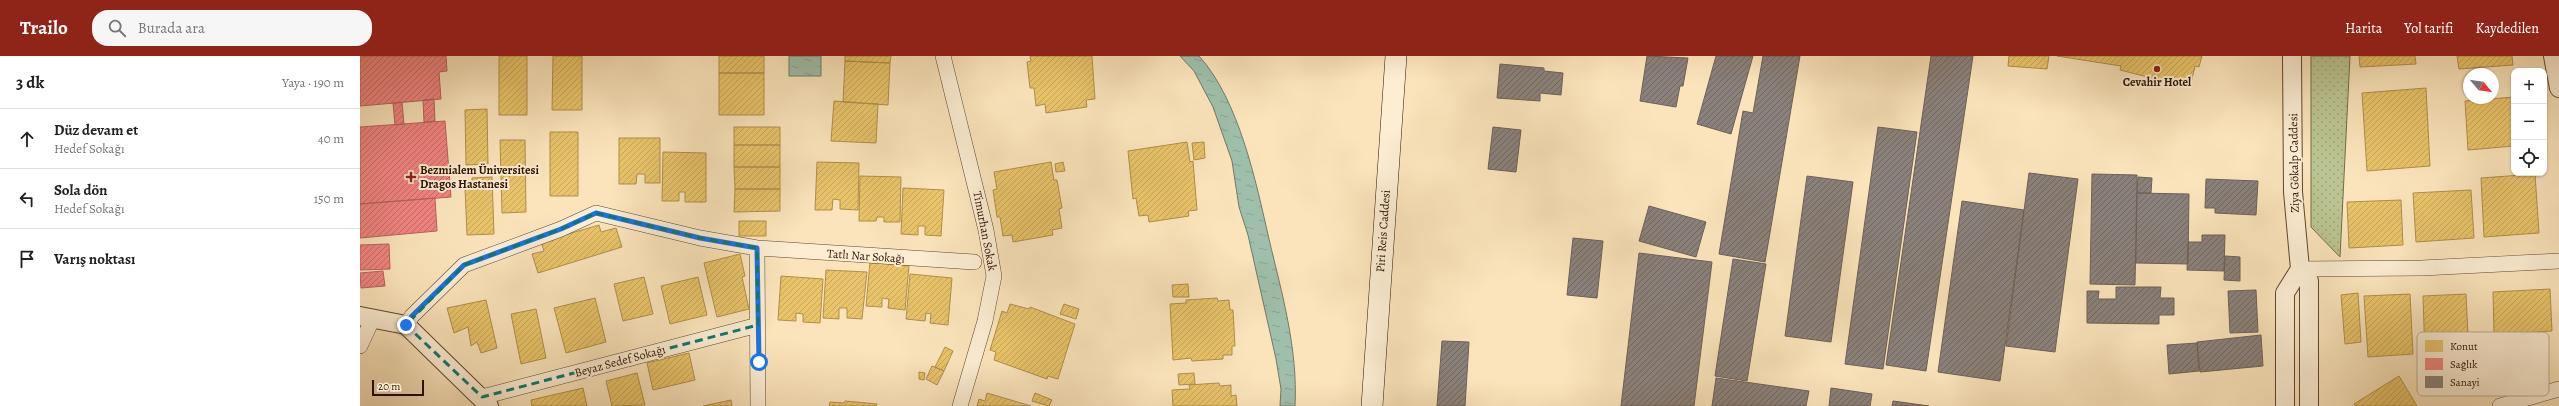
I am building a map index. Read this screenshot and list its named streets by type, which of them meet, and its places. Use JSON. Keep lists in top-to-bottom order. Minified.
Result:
{"streets":{"main road":["Piri Reis Caddesi"],"street":["Ziya Gökalp Caddesi","Timurhan Sokak","Tatlı Nar Sokağı","Beyaz Sedef Sokağı"]},"places":{"other":["Cevahir Hotel"],"health":["Bezmialem Üniversitesi Dragos Hastanesi"]},"legend":["Konut","Sağlık","Sanayi"],"scale_bar":"20 m","north":"bottom right","page":{"header":"Trailo","search":"Burada ara","nav":["Harita","Yol tarifi","Kaydedilen"],"heading":["3 dk","Yaya · 190 m"],"map_buttons":["+","−"],"list":[["Düz devam et","Hedef Sokağı","40 m"],["Sola dön","Hedef Sokağı","150 m"],"Varış noktası"],"scale":"20 m"}}
